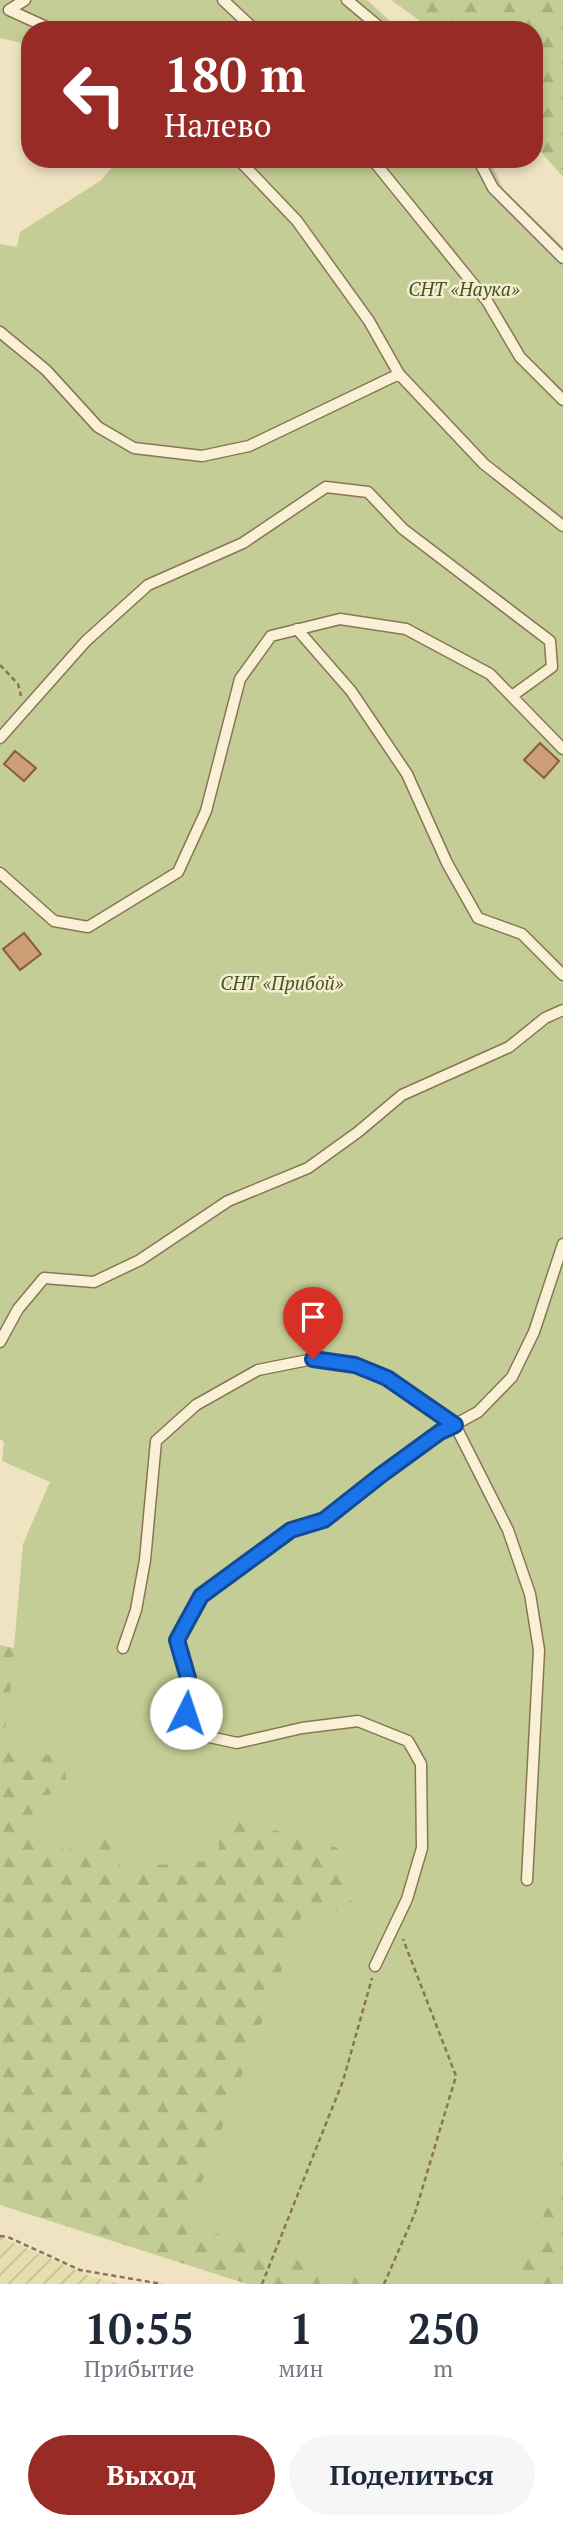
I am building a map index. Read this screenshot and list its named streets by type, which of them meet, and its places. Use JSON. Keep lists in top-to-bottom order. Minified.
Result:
{"parks":["СНТ «Наука»","СНТ «Прибой»"],"page":{"turn":["180 m","Налево"],"eta":["10:55","Прибытие","1","мин","250","m"],"buttons":["Выход","Поделиться"]}}
